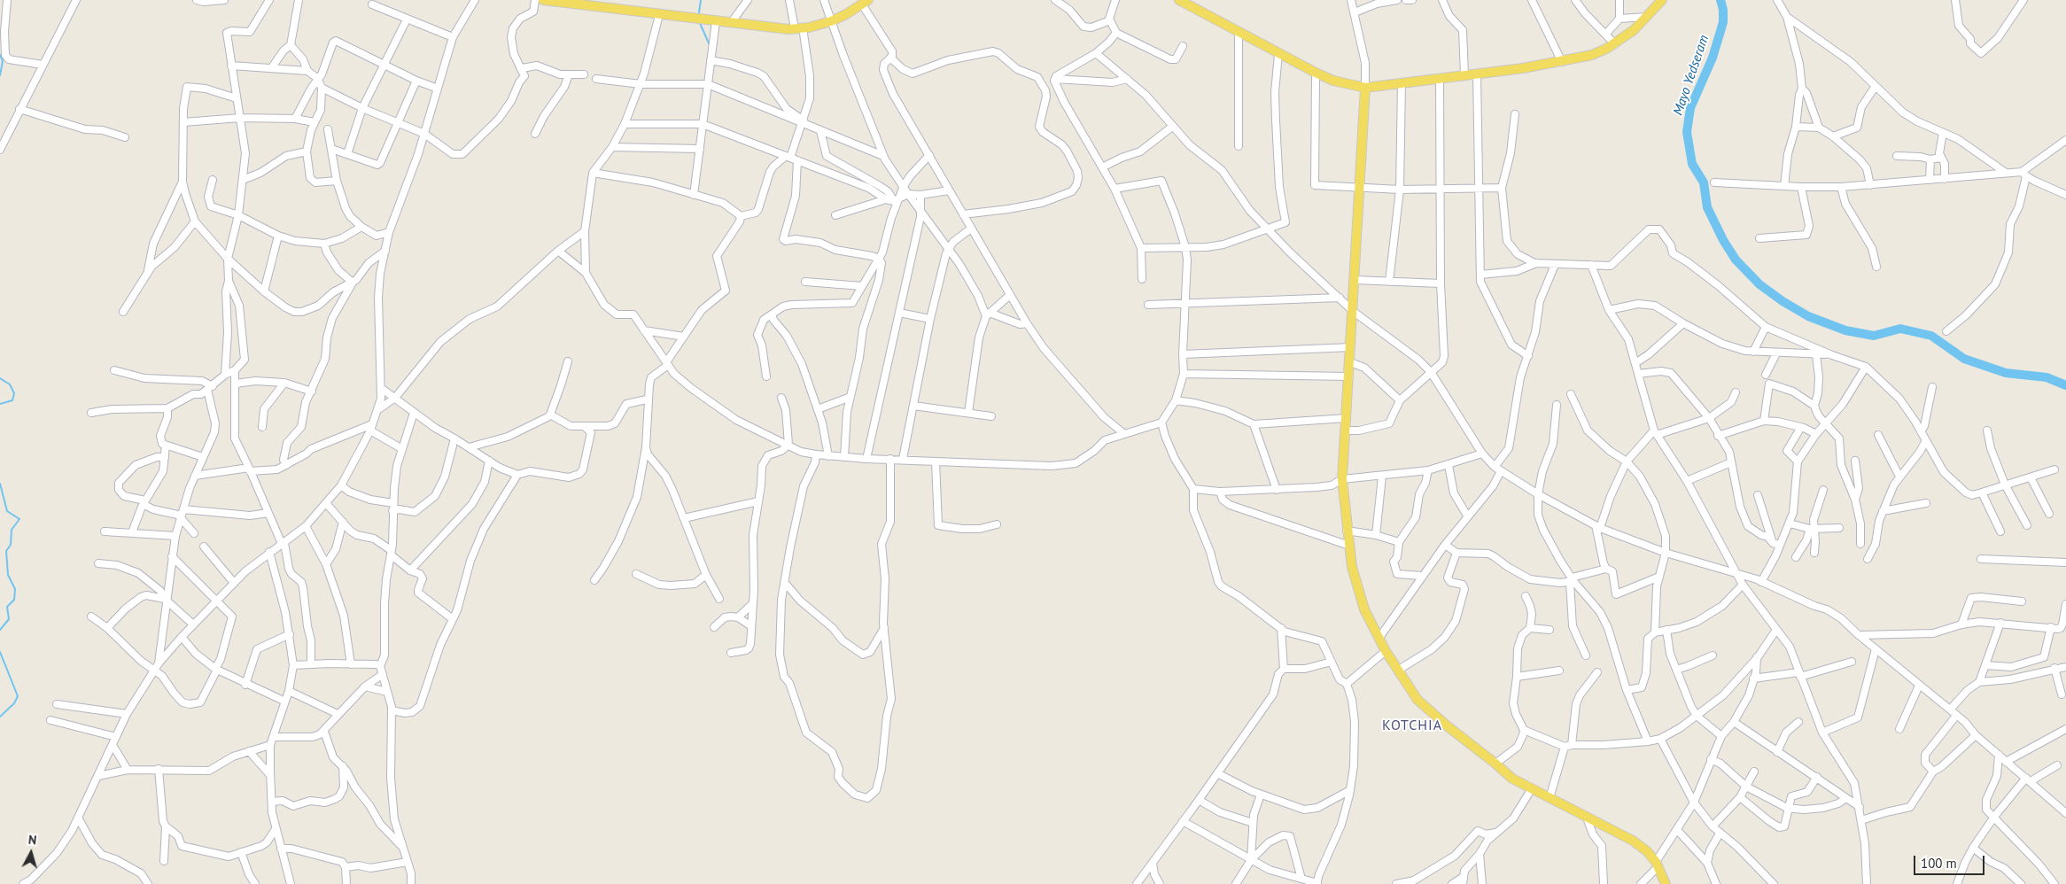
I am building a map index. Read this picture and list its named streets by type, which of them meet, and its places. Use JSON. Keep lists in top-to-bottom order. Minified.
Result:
{"districts":["KOTCHIA"],"water":["Mayo Yedseram"],"scale_bar":"100 m","north":"top"}
